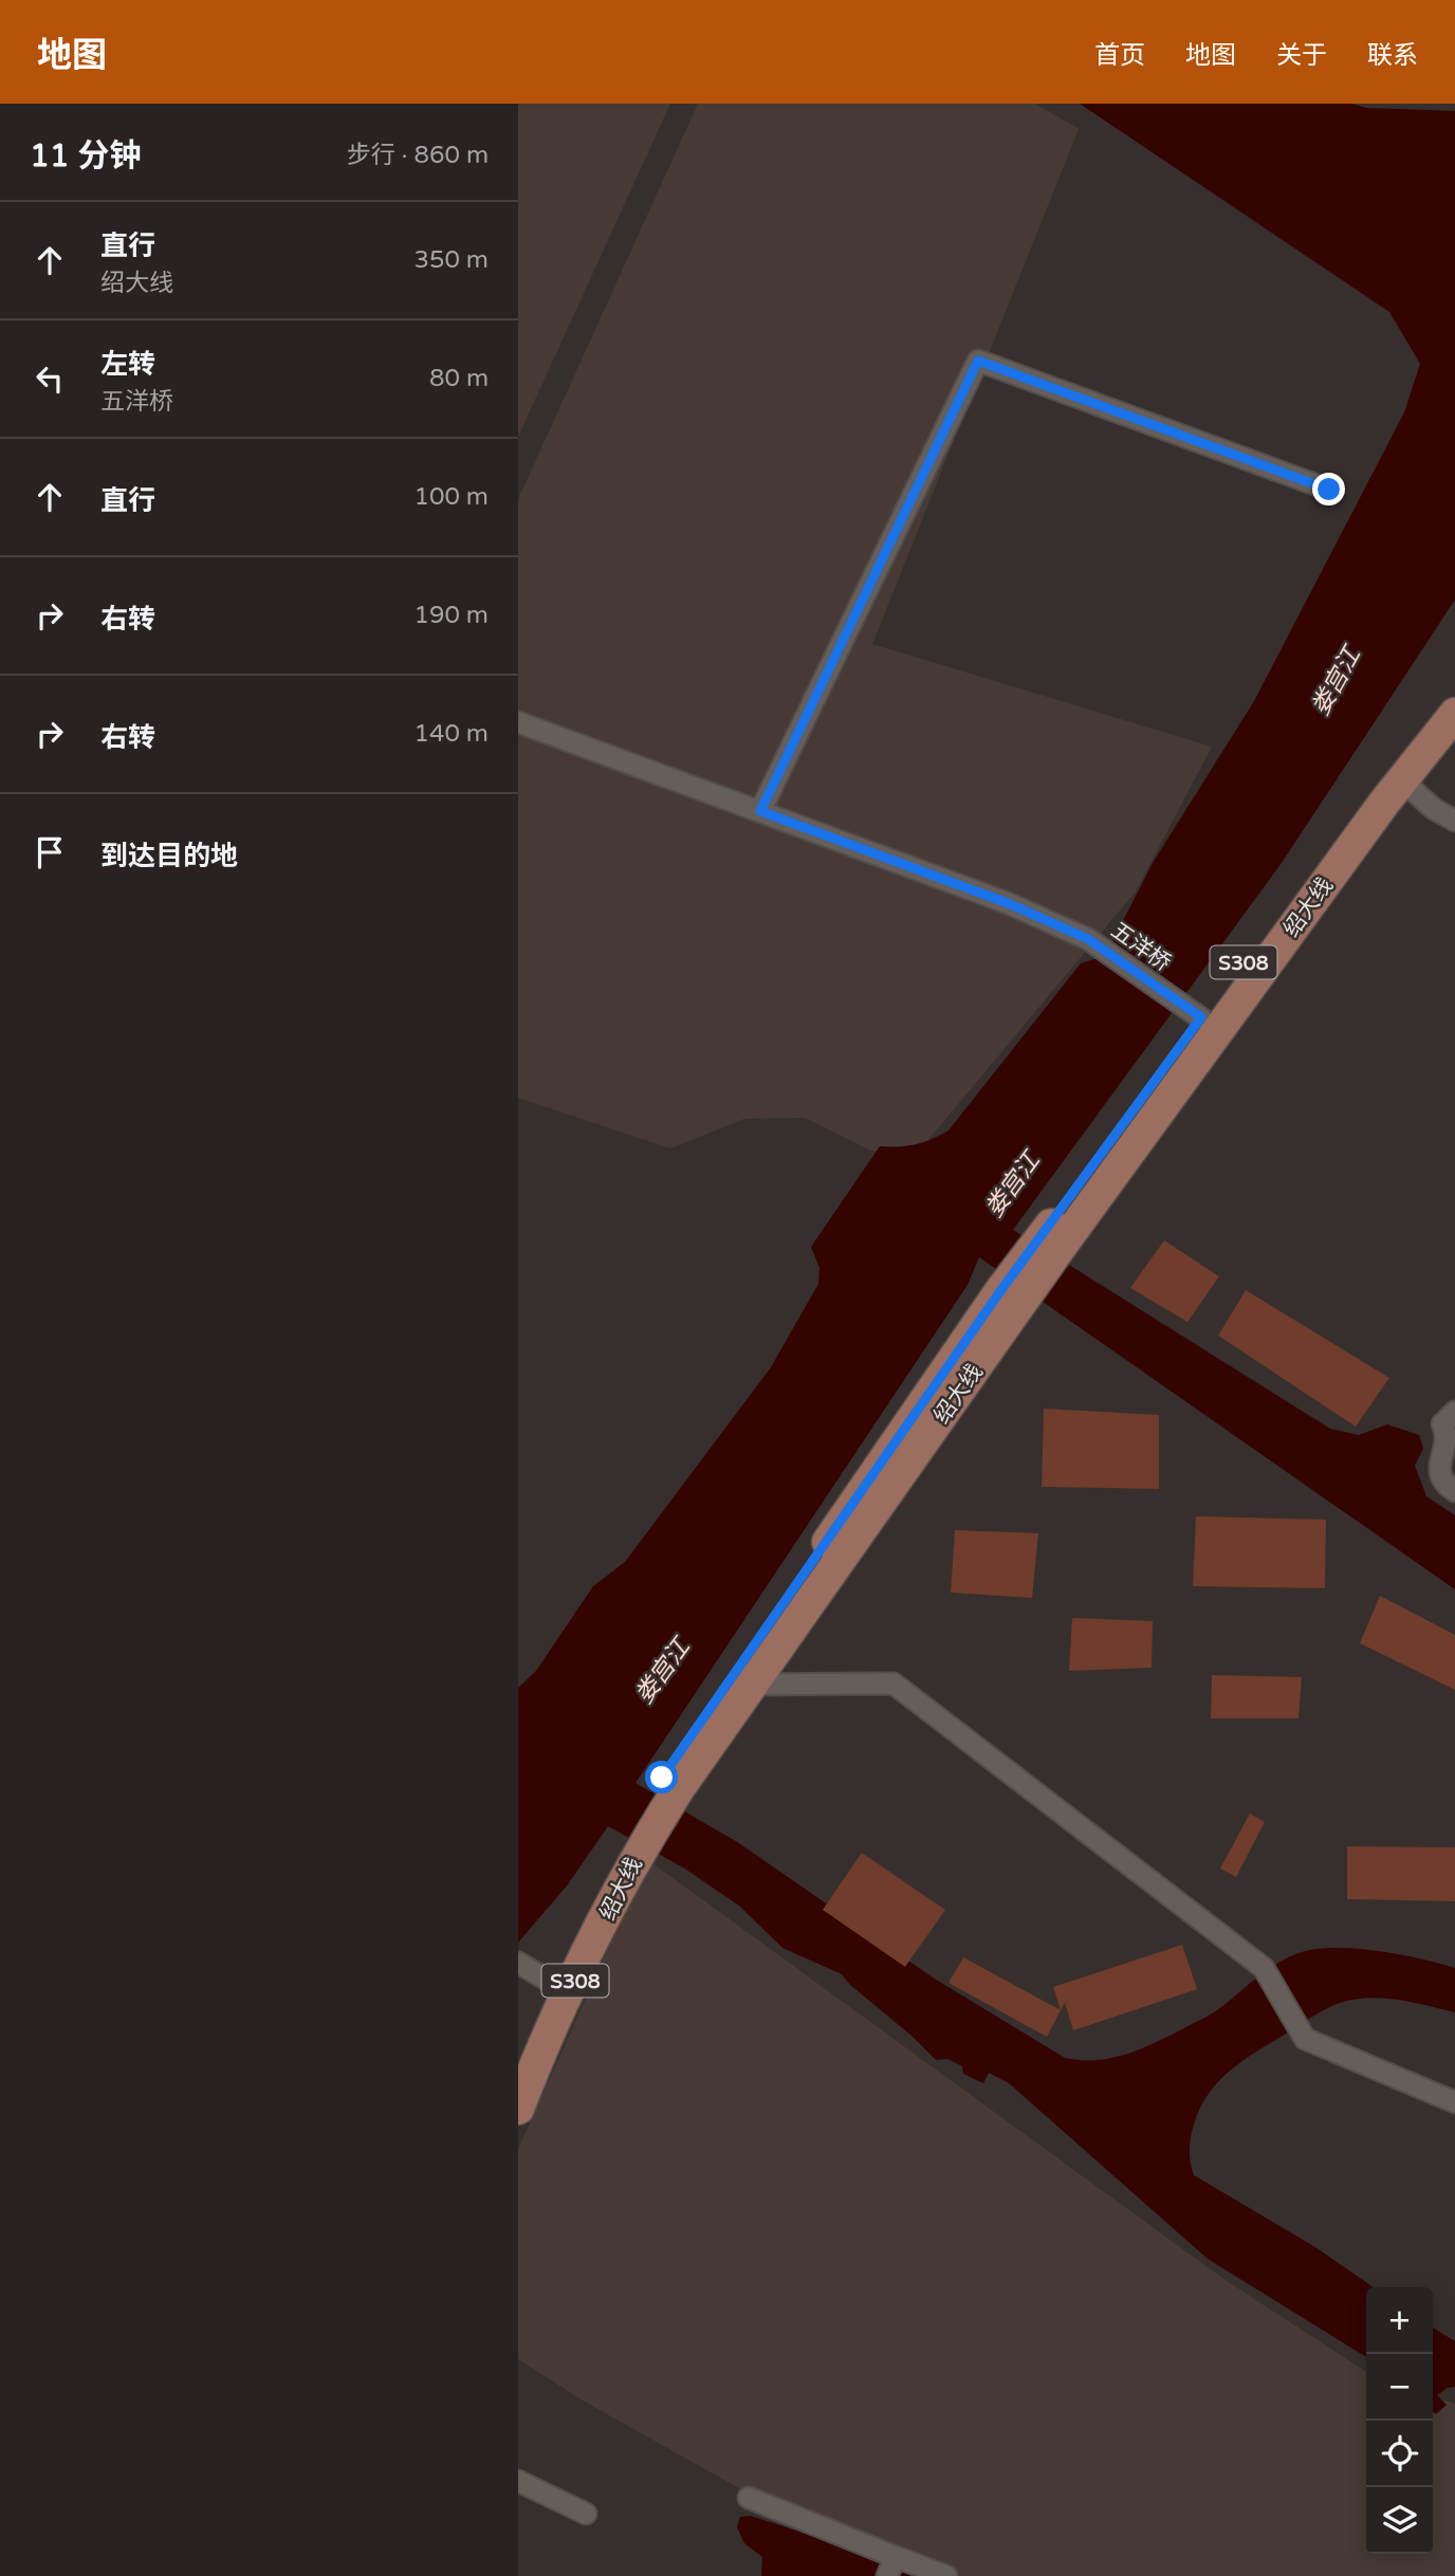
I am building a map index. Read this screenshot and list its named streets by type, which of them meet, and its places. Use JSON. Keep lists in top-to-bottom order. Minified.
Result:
{"streets":{"main road":["绍大线","S308"],"street":["五洋桥"]},"crossings":[["绍大线","五洋桥"]],"water":["娄宫江"],"page":{"header":"地图","nav":["首页","地图","关于","联系"],"heading":["11 分钟","步行 · 860 m"],"list":[["直行","绍大线","350 m"],["左转","五洋桥","80 m"],["直行","100 m"],["右转","190 m"],["右转","140 m"],"到达目的地"],"map_buttons":["+","−"]}}
